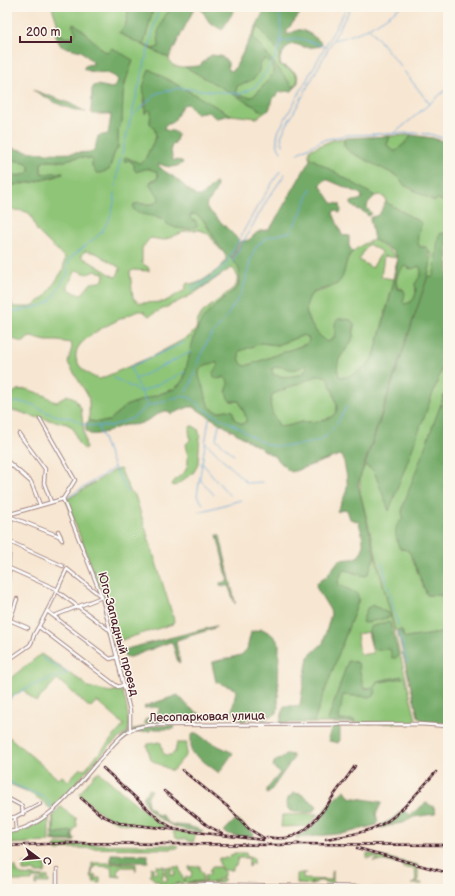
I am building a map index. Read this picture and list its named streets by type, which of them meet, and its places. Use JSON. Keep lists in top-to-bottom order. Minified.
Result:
{"streets":{"street":["Юго-Западный проезд","Лесопарковая улица"]},"crossings":[["Юго-Западный проезд","Лесопарковая улица"]],"scale_bar":"200 m","north":"right"}
